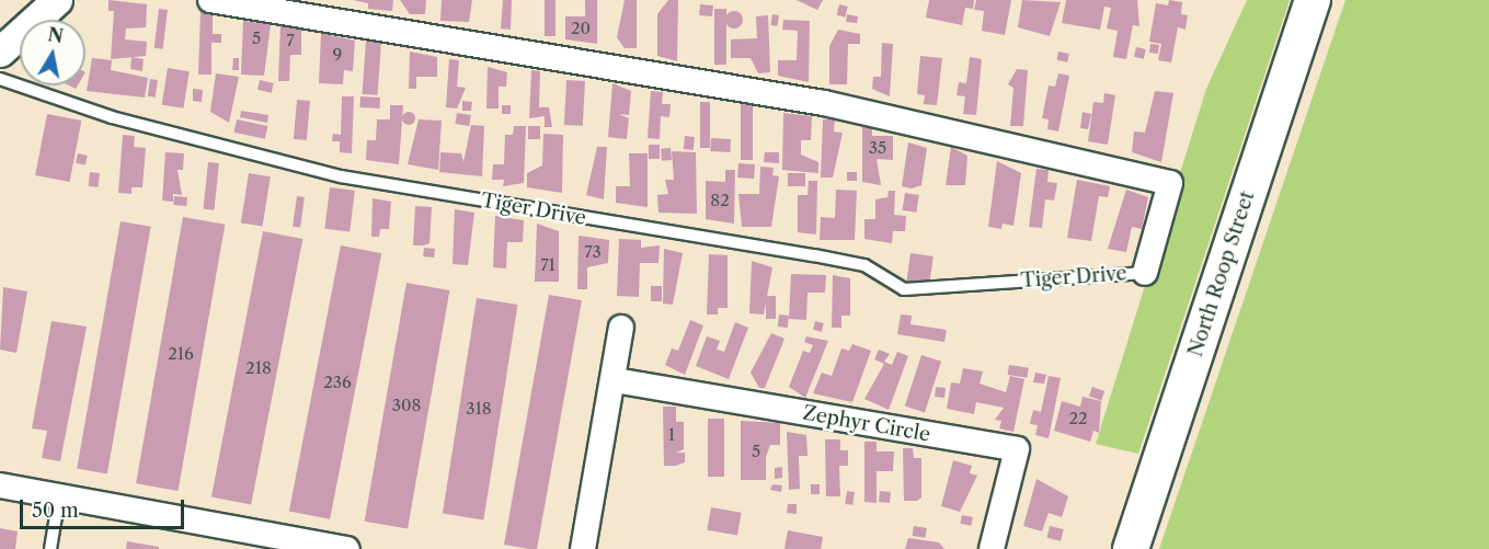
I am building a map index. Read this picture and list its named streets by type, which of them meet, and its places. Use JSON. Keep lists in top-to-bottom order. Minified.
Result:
{"streets":{"main road":["North Roop Street"],"street":["Tiger Drive","Zephyr Circle"]},"house_numbers":["20","5","7","9","35","82","73","71","216","218","236","308","318","22","1","5"],"scale_bar":"50 m","north":"top"}
